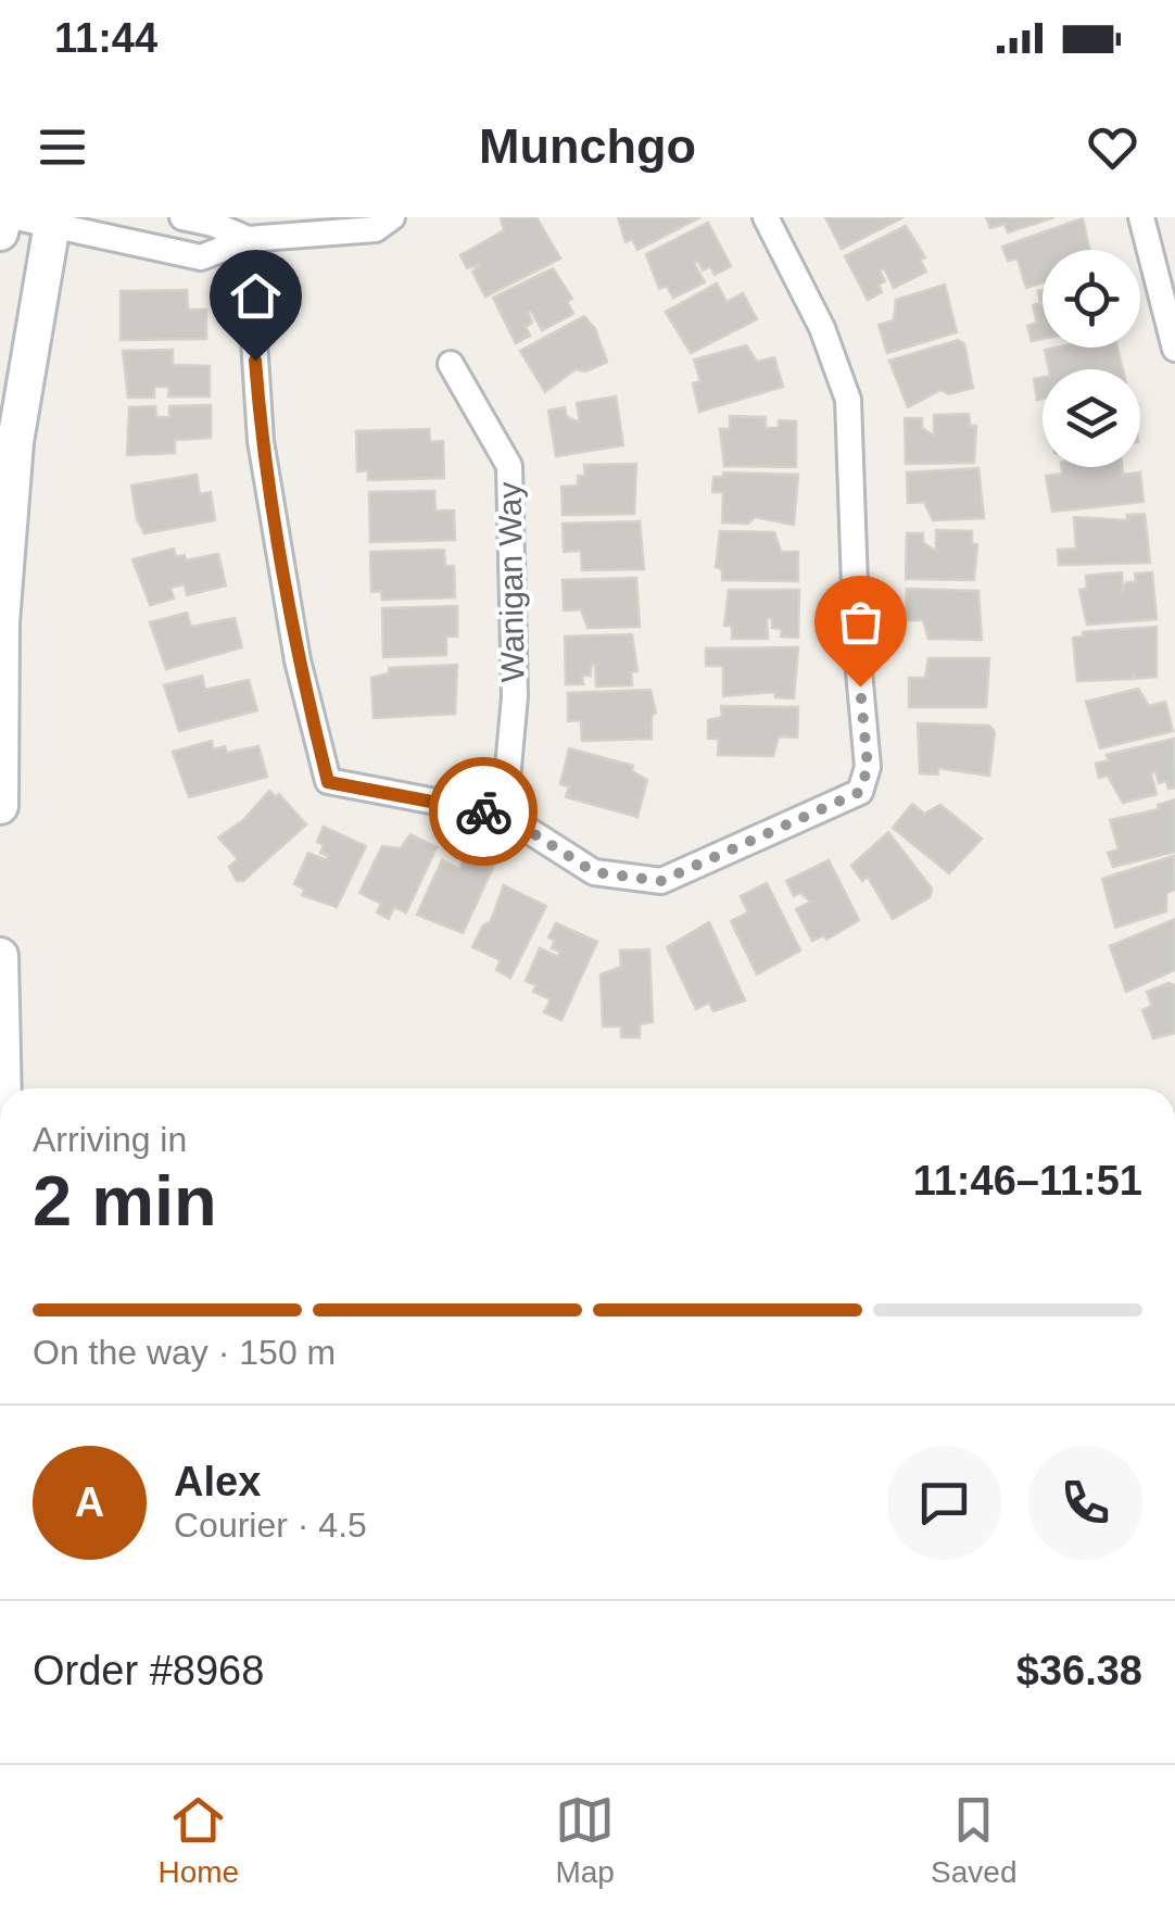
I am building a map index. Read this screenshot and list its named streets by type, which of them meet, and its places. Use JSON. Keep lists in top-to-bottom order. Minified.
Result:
{"streets":{"street":["Wanigan Way"]},"page":{"status":"11:44","header":"Munchgo","heading":["2 min","Arriving in","11:46–11:51"],"panel":["Alex","Courier · 4.5","Order #8968","$36.38"],"bar":"On the way · 150 m","round":"A","tabs":["Home","Map","Saved"]}}
